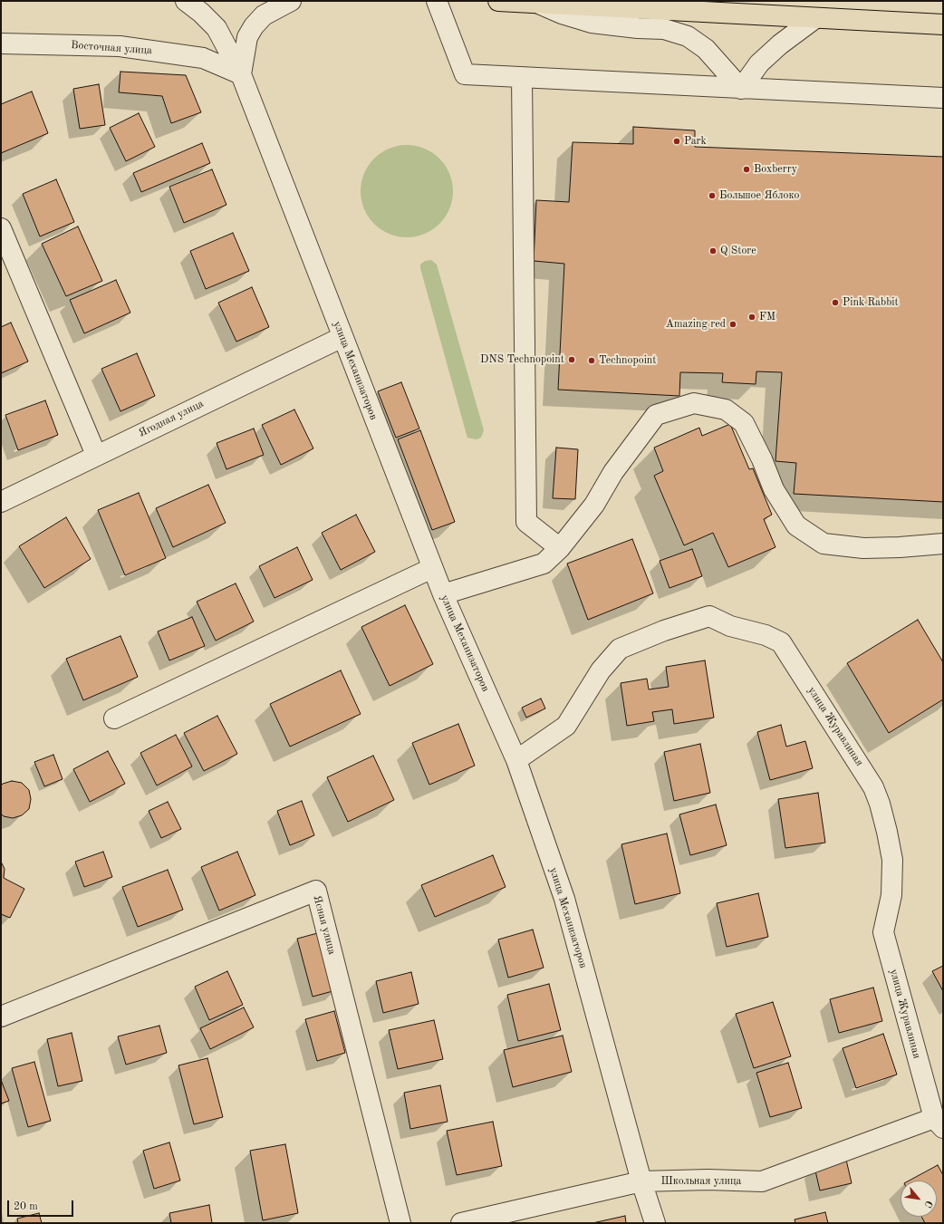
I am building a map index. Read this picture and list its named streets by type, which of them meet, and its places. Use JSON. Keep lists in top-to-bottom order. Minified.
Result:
{"streets":{"street":["Восточная улица","улица Механизаторов","Ягодная улица","улица Журавлиная","Ясная улица","Школьная улица"]},"crossings":[["Восточная улица","улица Механизаторов"],["улица Механизаторов","Ягодная улица"],["улица Механизаторов","улица Журавлиная"],["улица Механизаторов","Школьная улица"],["улица Журавлиная","Школьная улица"]],"places":["Park","Boxberry","Большое Яблоко","Q Store","Pink Rabbit","FM","Amazing red","DNS Technopoint","Technopoint"],"scale_bar":"20 m","north":"bottom right"}
